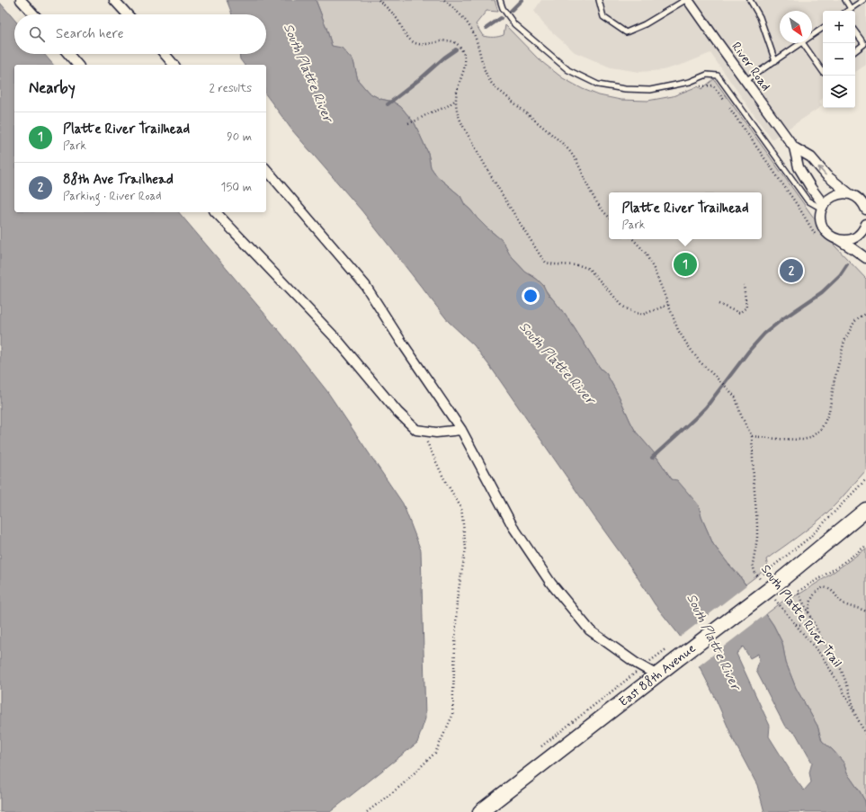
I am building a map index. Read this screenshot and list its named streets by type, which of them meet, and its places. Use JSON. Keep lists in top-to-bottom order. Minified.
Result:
{"streets":{"main road":["East 88th Avenue"],"street":["River Road"],"path":["South Platte River Trail"]},"crossings":[["South Platte River Trail","East 88th Avenue"]],"water":["South Platte River"],"north":"bottom right","page":{"map_buttons":["+","−"],"search":"Search here","heading":["Nearby","2 results"],"list":[{"mark":"1","name":"Platte River Trailhead","note":"Park","value":"90 m"},{"mark":"2","name":"88th Ave Trailhead","note":"Parking · River Road","value":"150 m"}],"popup":["Platte River Trailhead","Park"],"pins":["1","2"]}}
